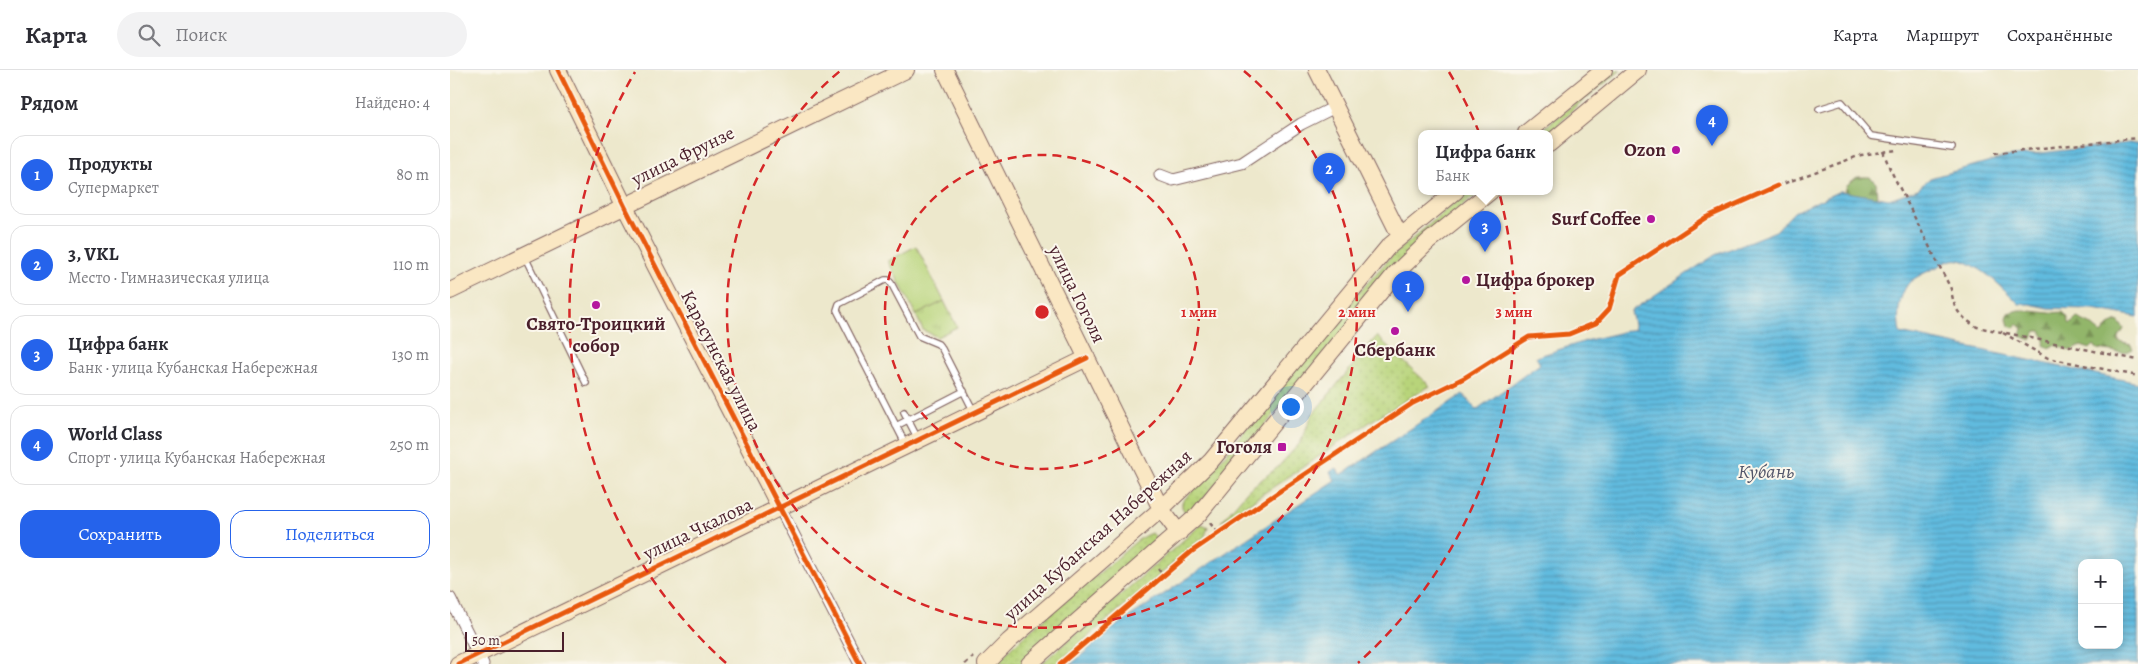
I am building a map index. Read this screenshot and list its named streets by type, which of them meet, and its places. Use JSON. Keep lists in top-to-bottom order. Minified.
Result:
{"streets":{"street":["улица Фрунзе","улица Гоголя","Карасунская улица","улица Чкалова","улица Кубанская Набережная"]},"crossings":[["улица Фрунзе","Карасунская улица"],["улица Гоголя","улица Чкалова"],["улица Гоголя","улица Кубанская Набережная"],["Карасунская улица","улица Чкалова"]],"water":["Кубань"],"places":{"other":["Ozon","Surf Coffee","Цифра брокер","Свято-Троицкий собор","Сбербанк"],"transit":["Гоголя"]},"scale_bar":"50 m","page":{"header":"Карта","search":"Поиск","nav":["Карта","Маршрут","Сохранённые"],"heading":["Рядом","Найдено: 4"],"pins":["4","2","3","1"],"popup":["Цифра банк","Банк"],"list":[{"mark":"1","name":"Продукты","note":"Супермаркет","value":"80 m"},{"mark":"2","name":"3, VKL","note":"Место · Гимназическая улица","value":"110 m"},{"mark":"3","name":"Цифра банк","note":"Банк · улица Кубанская Набережная","value":"130 m"},{"mark":"4","name":"World Class","note":"Спорт · улица Кубанская Набережная","value":"250 m"}],"buttons":["Сохранить","Поделиться"],"map_buttons":["+","−"],"scale":"50 m"},"rings":["1 мин","2 мин","3 мин"]}
